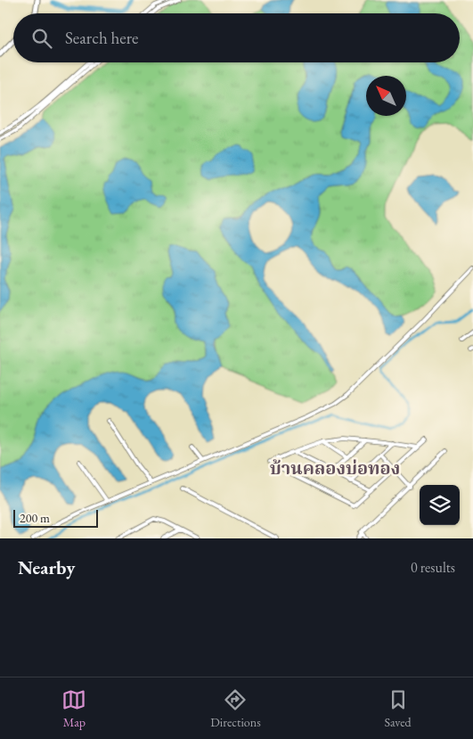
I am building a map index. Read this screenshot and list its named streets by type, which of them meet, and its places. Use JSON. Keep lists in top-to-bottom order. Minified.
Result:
{"districts":["บ้านคลองบ่อทอง"],"scale_bar":"200 m","north":"top left","page":{"search":"Search here","scale":"200 m","heading":["Nearby","0 results"],"nav":["Map","Directions","Saved"]}}
